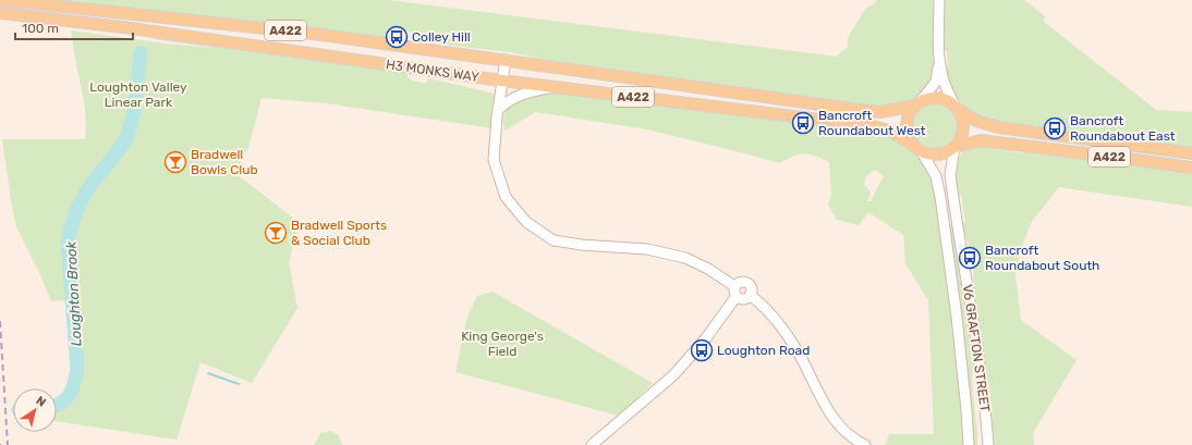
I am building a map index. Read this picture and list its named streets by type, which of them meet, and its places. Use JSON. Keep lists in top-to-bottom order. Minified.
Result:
{"streets":{"main road":["A422","H3 MONKS WAY"],"street":["V6 GRAFTON STREET"]},"crossings":[["A422","H3 MONKS WAY"],["A422","V6 GRAFTON STREET"],["H3 MONKS WAY","V6 GRAFTON STREET"]],"water":["Loughton Brook"],"parks":["Loughton Valley Linear Park","King George's Field"],"places":{"bus stop":["Colley Hill","Bancroft Roundabout West","Bancroft Roundabout East","Bancroft Roundabout South","Loughton Road"],"bar":["Bradwell Bowls Club","Bradwell Sports & Social Club"]},"scale_bar":"100 m","north":"top right"}
